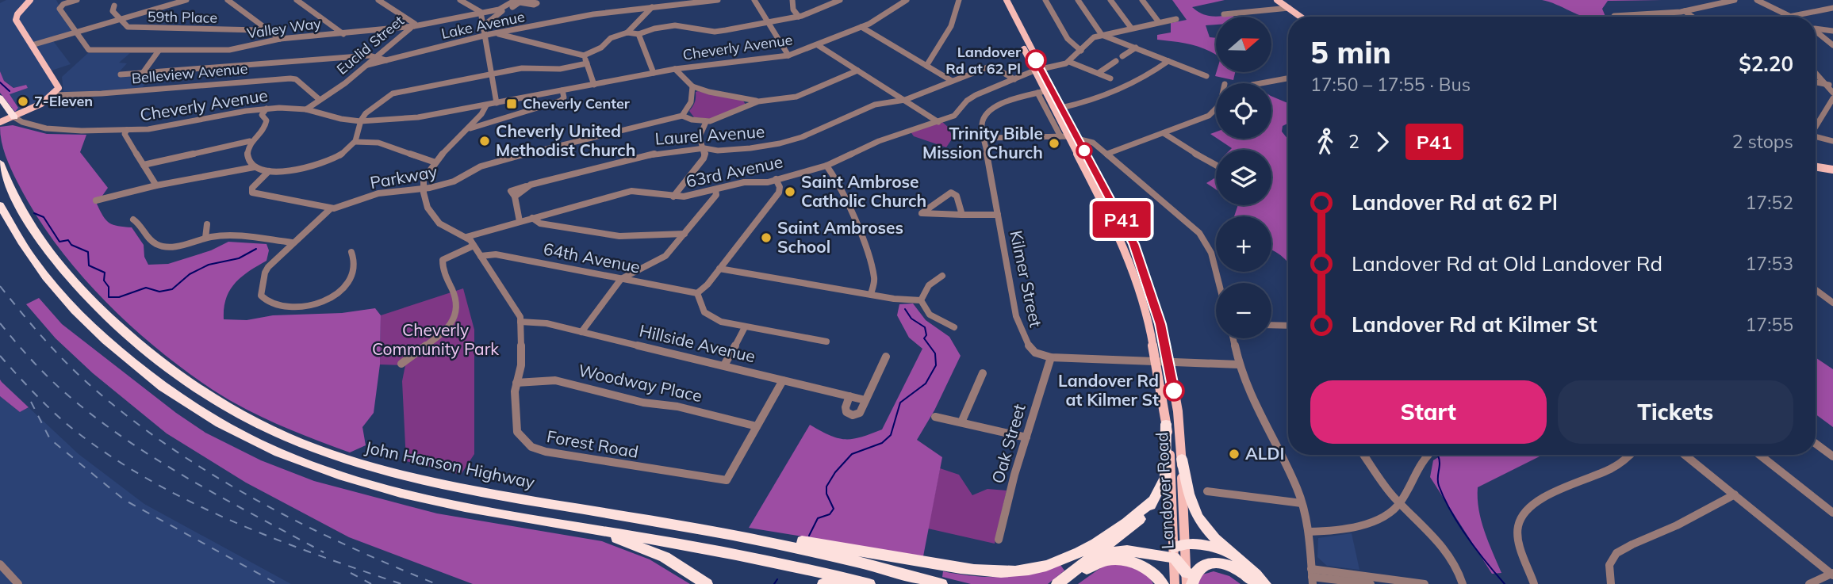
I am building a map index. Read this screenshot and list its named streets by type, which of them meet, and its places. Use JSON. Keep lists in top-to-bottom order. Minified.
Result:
{"streets":{"highway":["John Hanson Highway"],"main road":["Landover Road"],"street":["59th Place","Lake Avenue","Valley Way","Euclid Street","Cheverly Avenue","Belleview Avenue","Laurel Avenue","63rd Avenue","Parkway","64th Avenue","Kilmer Street","Hillside Avenue","Woodway Place","Oak Street","Forest Road"]},"crossings":[["Lake Avenue","Euclid Street"],["Valley Way","Euclid Street"],["Euclid Street","Cheverly Avenue"],["Euclid Street","Belleview Avenue"],["Laurel Avenue","63rd Avenue"],["63rd Avenue","Forest Road"],["63rd Avenue","Landover Road"],["Parkway","Forest Road"],["64th Avenue","Forest Road"],["Kilmer Street","Oak Street"],["Hillside Avenue","Forest Road"],["Woodway Place","Forest Road"]],"parks":["Cheverly Community Park"],"places":{"other":["Landover Rd at 62 Pl","7-Eleven","Cheverly United Methodist Church","Trinity Bible Mission Church","Saint Ambrose Catholic Church","Saint Ambroses School","Landover Rd at Kilmer St","ALDI"],"transit":["Cheverly Center"]},"lines":["bus line P41"],"north":"right","page":{"on_map":"P41","map_buttons":["+","−"],"heading":["5 min","17:50 – 17:55 · Bus","$2.20"],"legs":["2","P41","2 stops"],"list":[{"name":"Landover Rd at 62 Pl","value":"17:52"},{"name":"Landover Rd at Old Landover Rd","value":"17:53"},{"name":"Landover Rd at Kilmer St","value":"17:55"}],"buttons":["Start","Tickets"]}}
